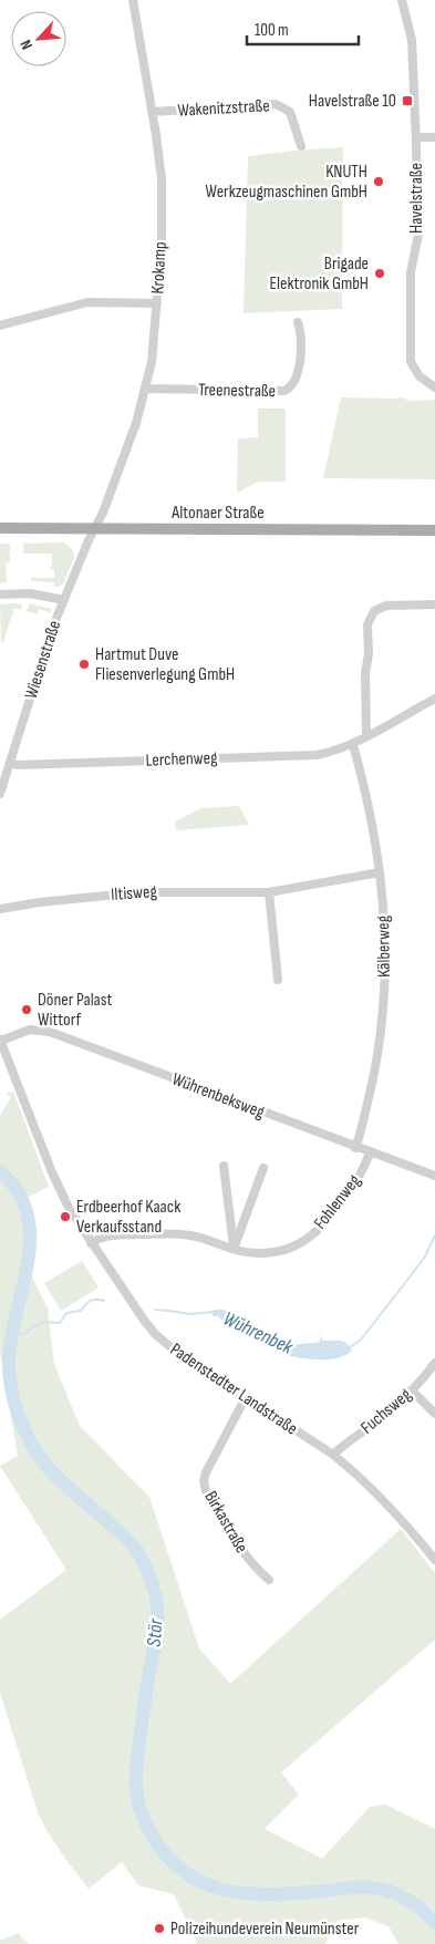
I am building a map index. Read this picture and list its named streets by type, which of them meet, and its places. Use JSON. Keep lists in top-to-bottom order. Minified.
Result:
{"streets":{"main road":["Altonaer Straße"],"street":["Wakenitzstraße","Havelstraße","Krokamp","Treenestraße","Wiesenstraße","Lerchenweg","Iltisweg","Kälberweg","Wührenbeksweg","Fohlenweg","Padenstedter Landstraße","Fuchsweg","Birkastraße"]},"crossings":[["Wakenitzstraße","Krokamp"],["Krokamp","Treenestraße"],["Krokamp","Altonaer Straße"],["Krokamp","Wiesenstraße"],["Altonaer Straße","Wiesenstraße"],["Wiesenstraße","Lerchenweg"],["Lerchenweg","Kälberweg"],["Iltisweg","Kälberweg"],["Kälberweg","Wührenbeksweg"],["Wührenbeksweg","Fohlenweg"],["Wührenbeksweg","Padenstedter Landstraße"],["Fohlenweg","Padenstedter Landstraße"],["Padenstedter Landstraße","Fuchsweg"],["Padenstedter Landstraße","Birkastraße"]],"water":["Wührenbek","Stör"],"places":{"transit":["Havelstraße 10"],"other":["KNUTH Werkzeugmaschinen GmbH","Brigade Elektronik GmbH","Hartmut Duve Fliesenverlegung GmbH","Döner Palast Wittorf","Erdbeerhof Kaack Verkaufsstand","Polizeihundeverein Neumünster"]},"scale_bar":"100 m","north":"bottom left"}
